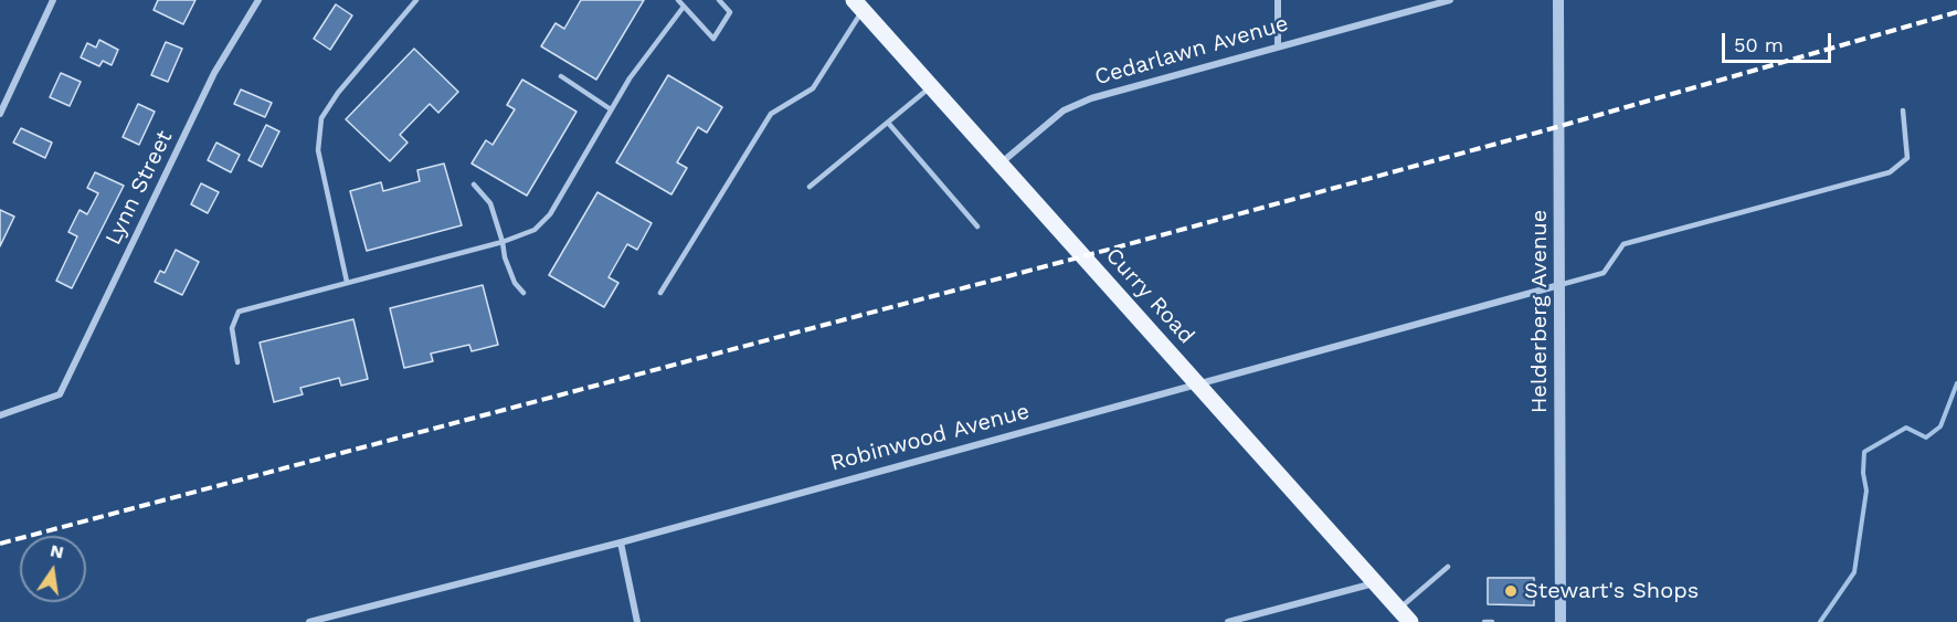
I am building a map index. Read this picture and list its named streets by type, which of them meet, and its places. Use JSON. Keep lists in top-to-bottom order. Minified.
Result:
{"streets":{"main road":["Curry Road"],"street":["Cedarlawn Avenue","Lynn Street","Helderberg Avenue","Robinwood Avenue"]},"crossings":[["Cedarlawn Avenue","Curry Road"],["Curry Road","Robinwood Avenue"],["Helderberg Avenue","Robinwood Avenue"]],"places":["Stewart's Shops"],"scale_bar":"50 m","north":"top"}
